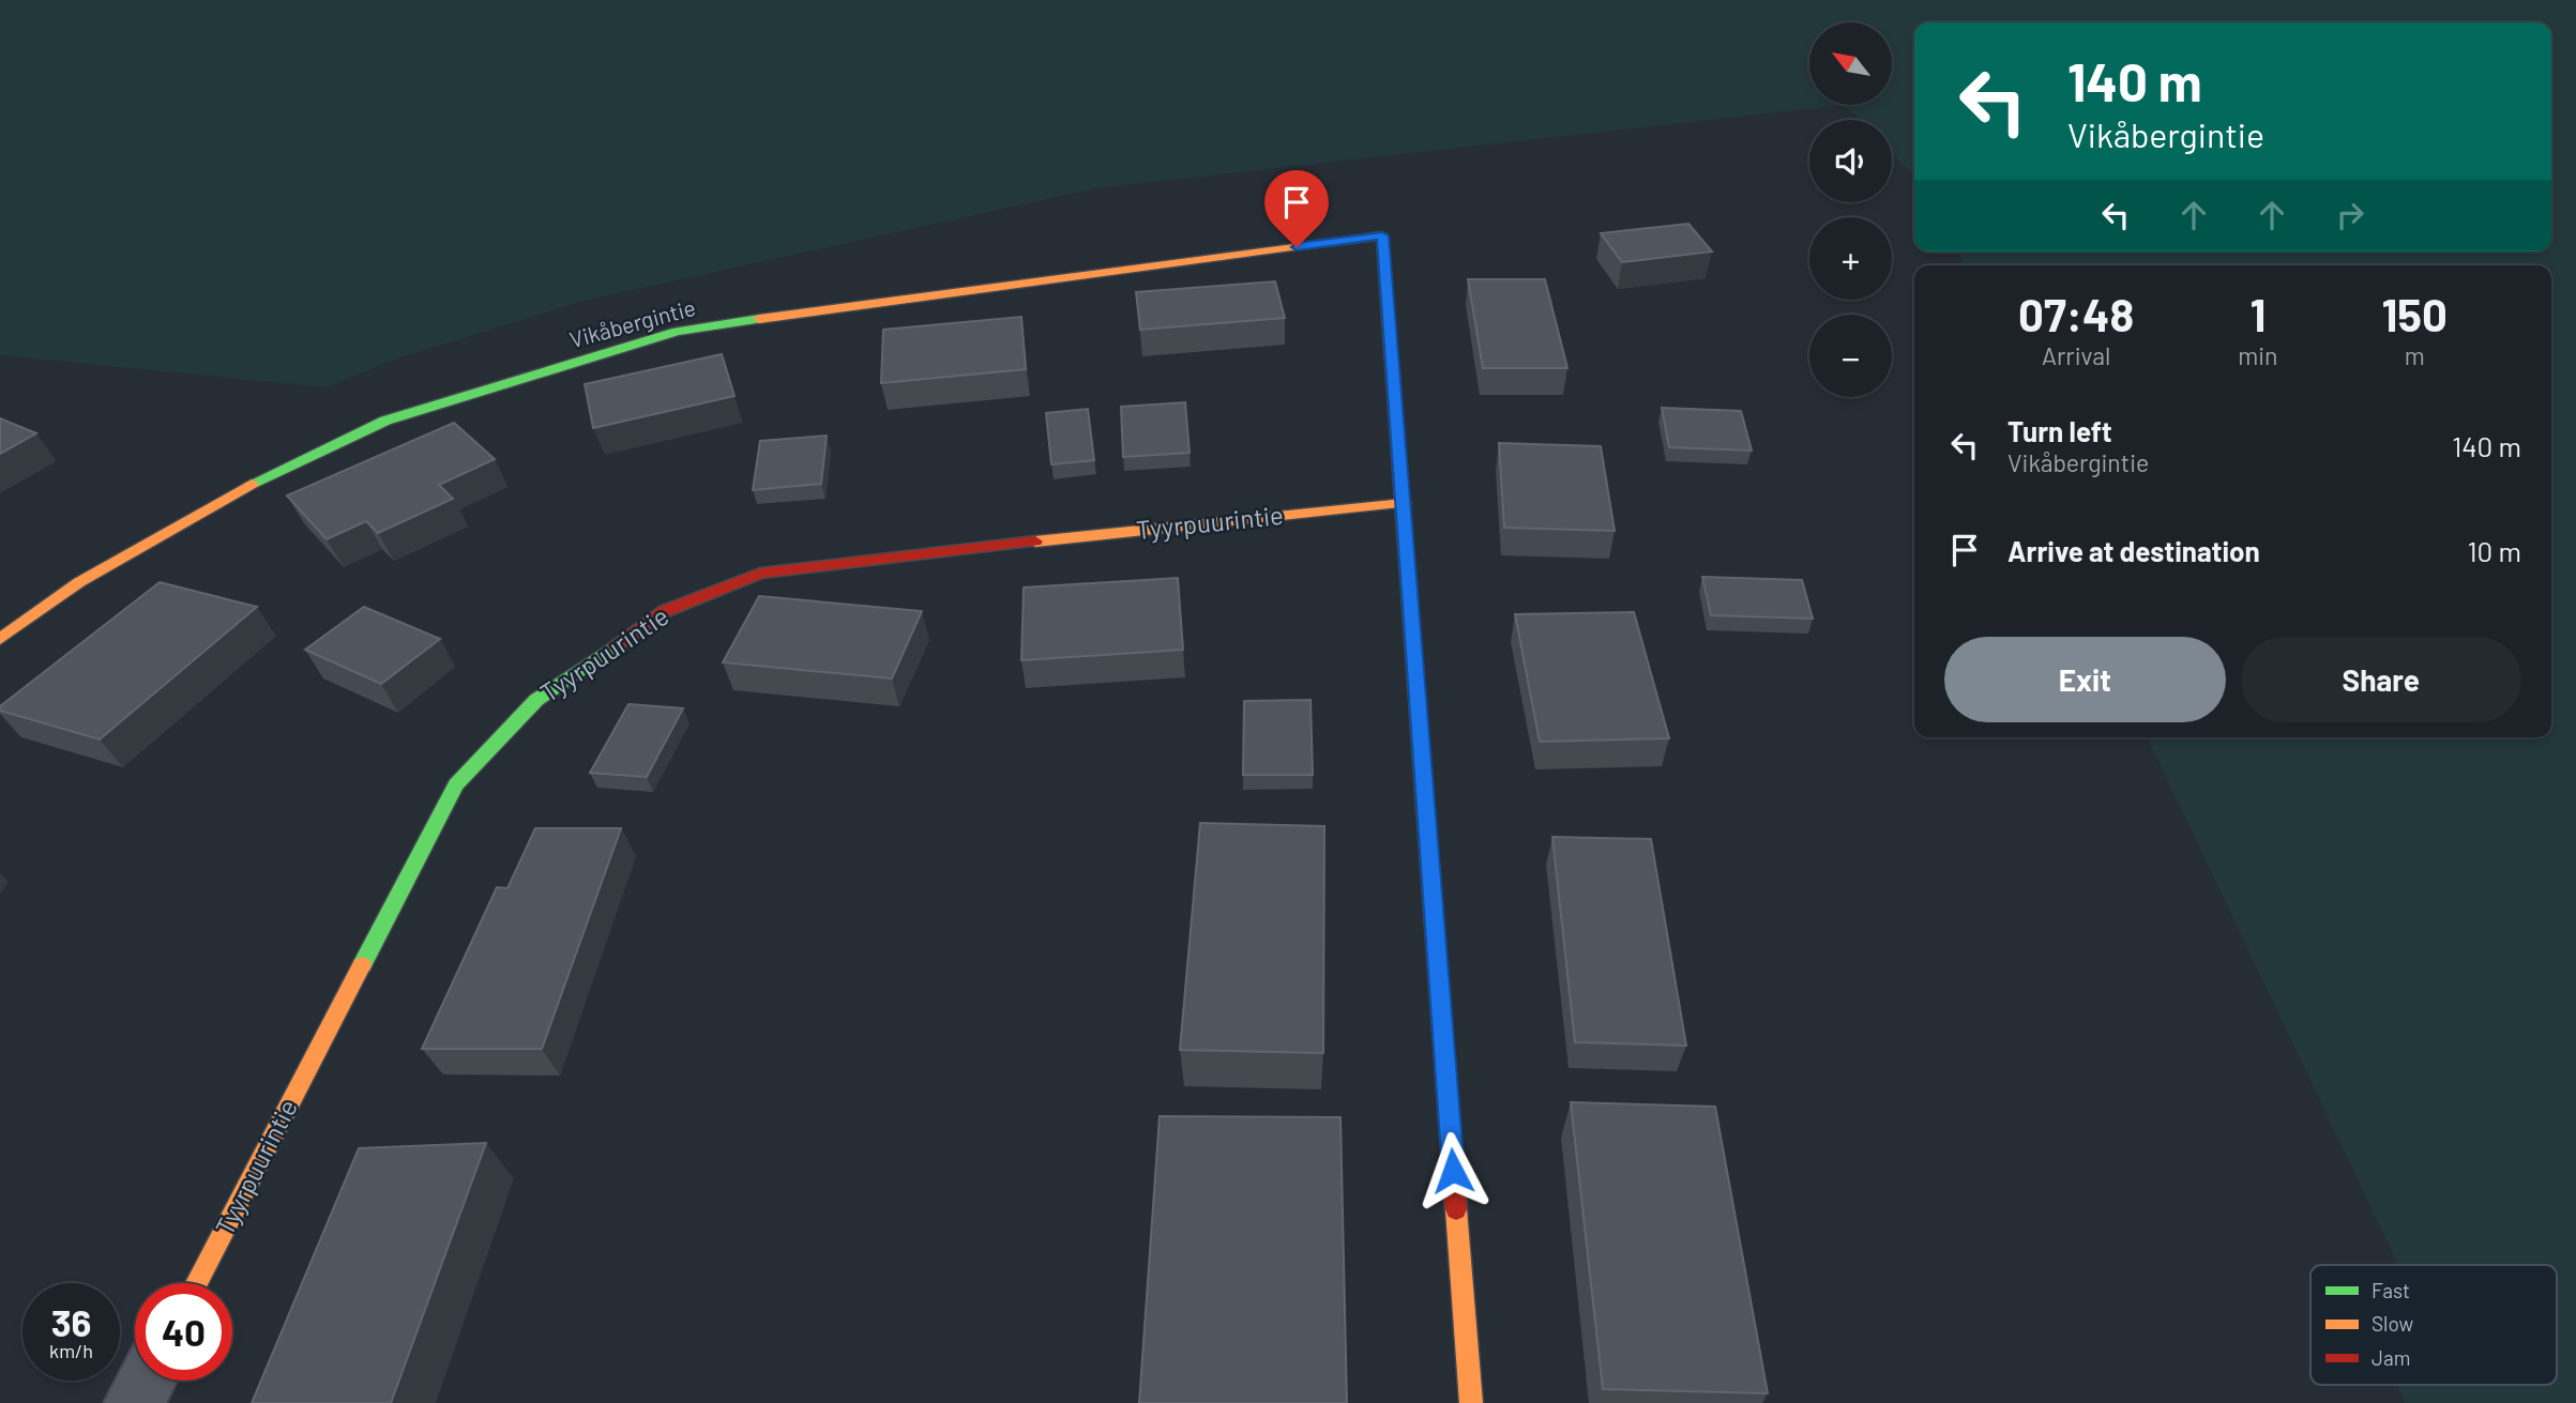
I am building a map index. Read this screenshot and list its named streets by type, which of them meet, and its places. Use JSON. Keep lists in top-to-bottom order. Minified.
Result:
{"streets":{"street":["Vikåbergintie","Tyyrpuurintie"]},"crossings":[["Vikåbergintie","Tyyrpuurintie"]],"legend":["Fast","Slow","Jam"],"north":"top left","page":{"map_buttons":["+","−"],"turn":["140 m","Vikåbergintie"],"eta":["07:48","Arrival","1","min","150","m"],"list":[{"name":"Turn left","note":"Vikåbergintie","value":"140 m"},{"name":"Arrive at destination","value":"10 m"}],"buttons":["Exit","Share"],"speed":"36 km/h","limit":"40"}}
